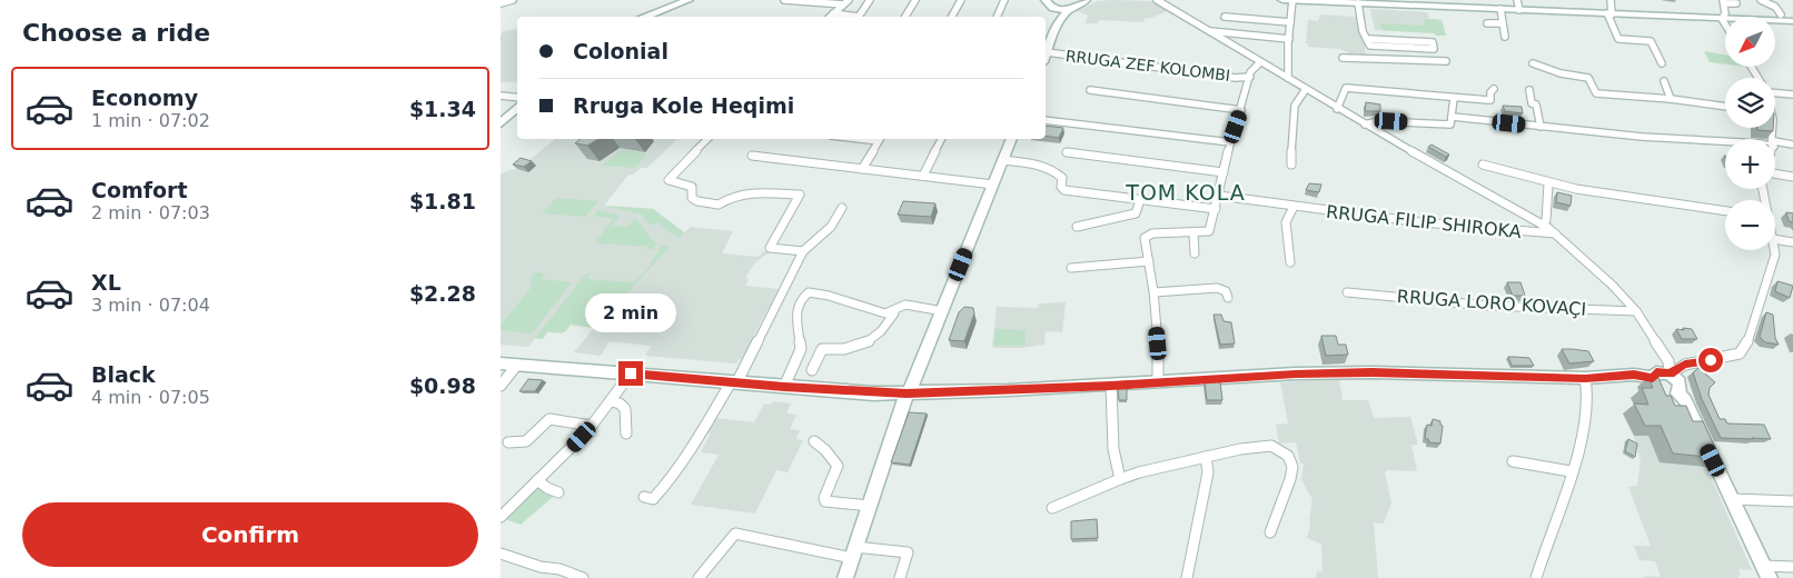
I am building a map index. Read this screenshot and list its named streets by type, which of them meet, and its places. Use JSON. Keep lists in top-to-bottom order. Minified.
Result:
{"streets":{"street":["RRUGA ZEF KOLOMBI","RRUGA FILIP SHIROKA","RRUGA LORO KOVAÇI"]},"districts":["TOM KOLA"],"north":"bottom left","page":{"heading":"Choose a ride","map_buttons":["+","−"],"banner":["Colonial","Rruga Kole Heqimi"],"list":[{"name":"Economy","note":"1 min · 07:02","value":"$1.34"},{"name":"Comfort","note":"2 min · 07:03","value":"$1.81"},{"name":"XL","note":"3 min · 07:04","value":"$2.28"},{"name":"Black","note":"4 min · 07:05","value":"$0.98"}],"bubble":"2 min","buttons":"Confirm"}}
